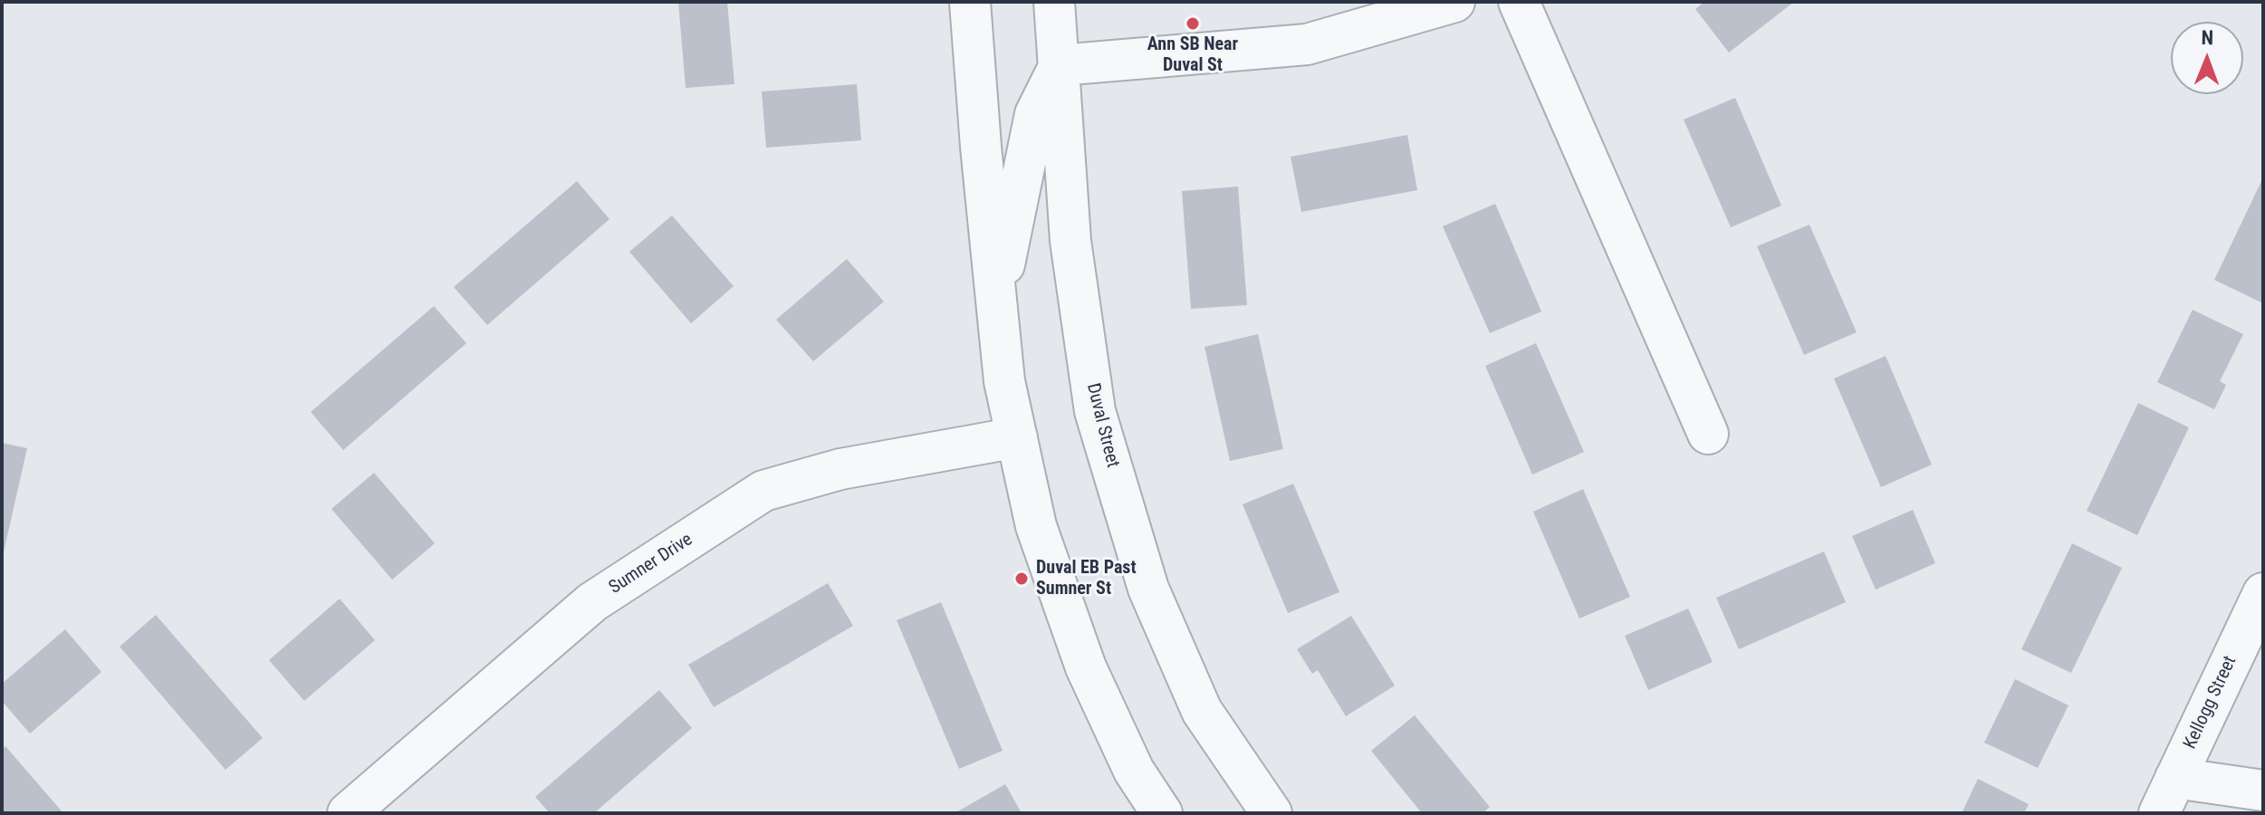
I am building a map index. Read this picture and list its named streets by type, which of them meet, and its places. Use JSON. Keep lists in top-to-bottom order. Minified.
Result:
{"streets":{"street":["Duval Street","Sumner Drive","Kellogg Street"]},"places":["Ann SB Near Duval St","Duval EB Past Sumner St"],"north":"top"}
